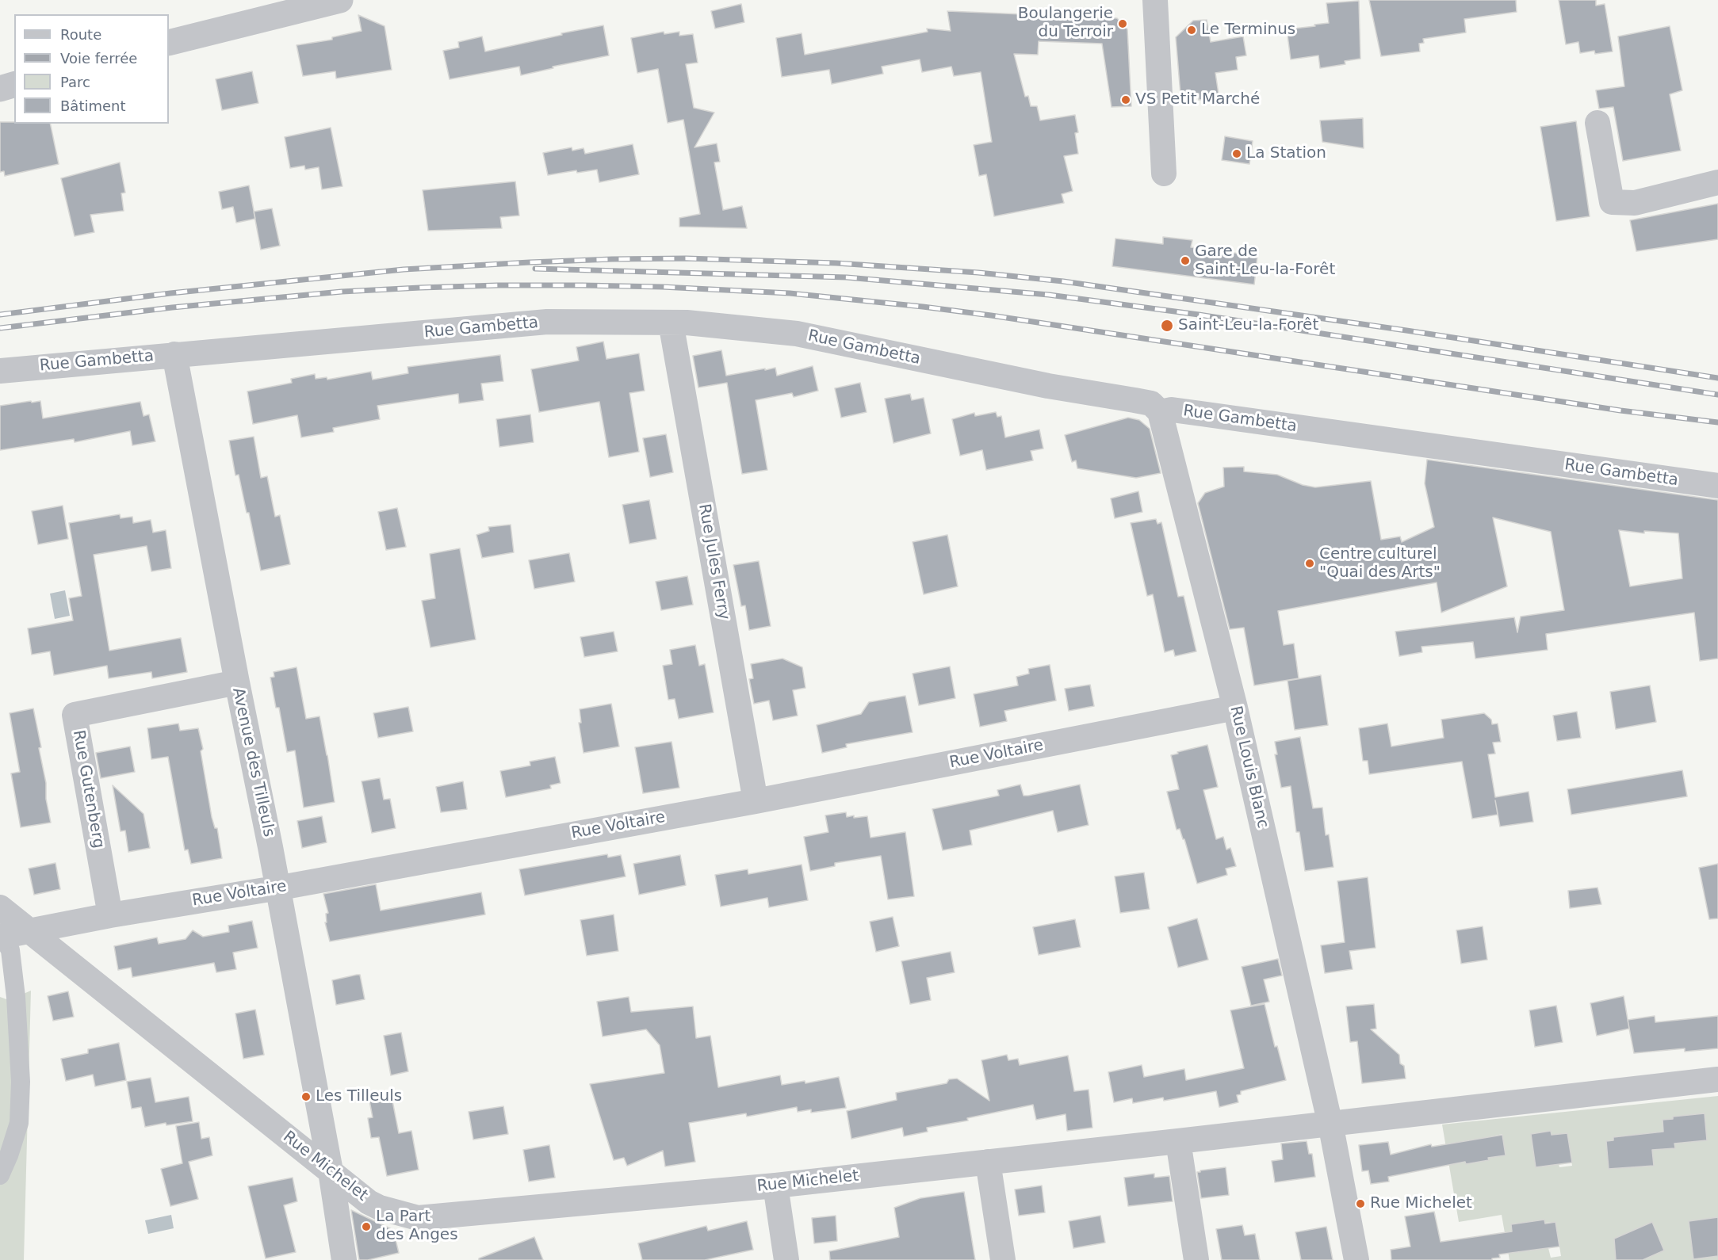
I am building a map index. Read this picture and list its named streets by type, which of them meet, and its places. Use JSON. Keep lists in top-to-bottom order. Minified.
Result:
{"streets":{"street":["Rue Gambetta","Rue Jules Ferry","Rue Voltaire","Avenue des Tilleuls","Rue Louis Blanc","Rue Gutenberg","Rue Michelet"]},"crossings":[["Rue Gambetta","Rue Jules Ferry"],["Rue Gambetta","Avenue des Tilleuls"],["Rue Gambetta","Rue Louis Blanc"],["Rue Jules Ferry","Rue Voltaire"],["Rue Voltaire","Avenue des Tilleuls"],["Rue Voltaire","Rue Louis Blanc"],["Rue Voltaire","Rue Gutenberg"],["Rue Voltaire","Rue Michelet"],["Avenue des Tilleuls","Rue Gutenberg"],["Avenue des Tilleuls","Rue Michelet"],["Rue Louis Blanc","Rue Michelet"]],"places":["Boulangerie du Terroir","Le Terminus","VS Petit Marché","La Station","Gare de Saint-Leu-la-Forêt","Saint-Leu-la-Forêt","Centre culturel \"Quai des Arts\"","Les Tilleuls","Rue Michelet","La Part des Anges"],"legend":["Route","Voie ferrée","Parc","Bâtiment"]}
